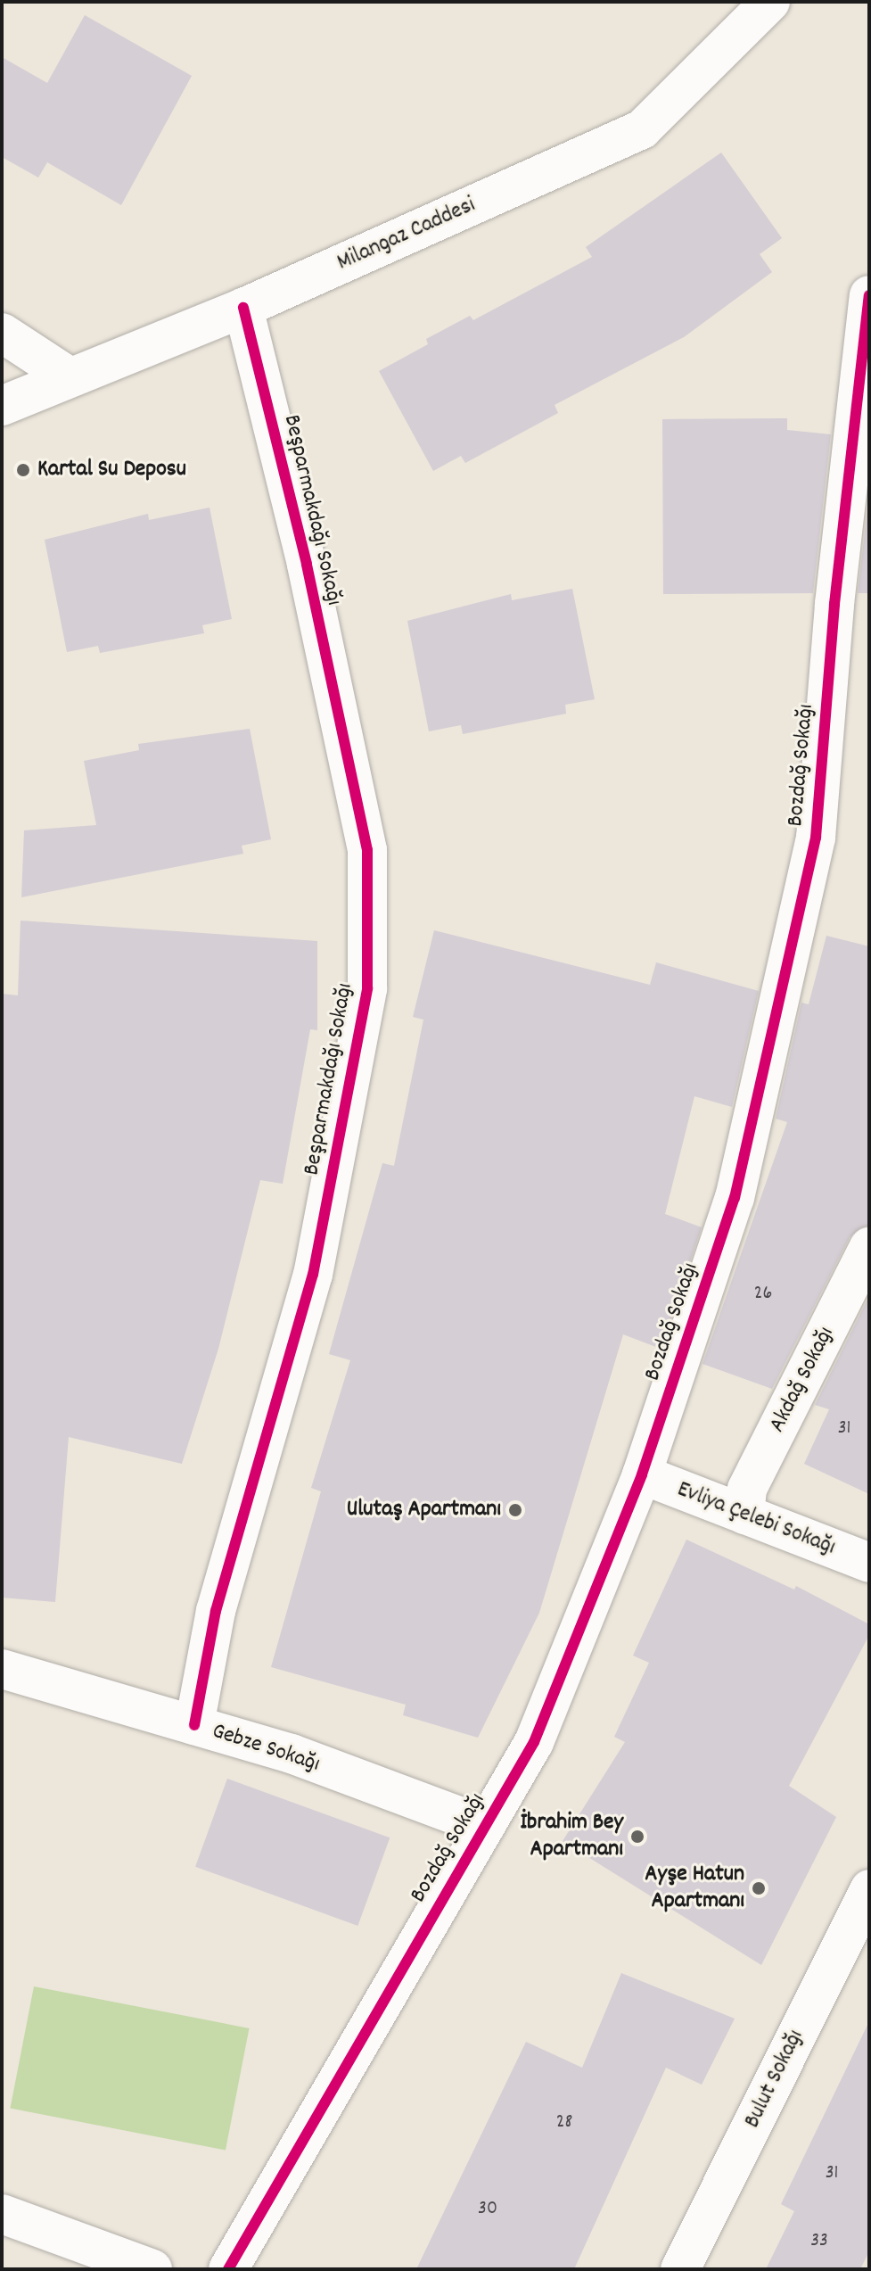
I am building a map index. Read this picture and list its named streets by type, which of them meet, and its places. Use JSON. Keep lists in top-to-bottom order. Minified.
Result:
{"streets":{"street":["Milangaz Caddesi","Beşparmakdağı Sokağı","Bozdağ Sokağı","Akdağ Sokağı","Evliya Çelebi Sokağı","Gebze Sokağı","Bulut Sokağı"]},"crossings":[["Milangaz Caddesi","Beşparmakdağı Sokağı"],["Beşparmakdağı Sokağı","Gebze Sokağı"],["Bozdağ Sokağı","Evliya Çelebi Sokağı"],["Bozdağ Sokağı","Gebze Sokağı"],["Akdağ Sokağı","Evliya Çelebi Sokağı"]],"places":["Kartal Su Deposu","Ulutaş Apartmanı","İbrahim Bey Apartmanı","Ayşe Hatun Apartmanı"],"house_numbers":["26","31","28","31","30","33"]}
